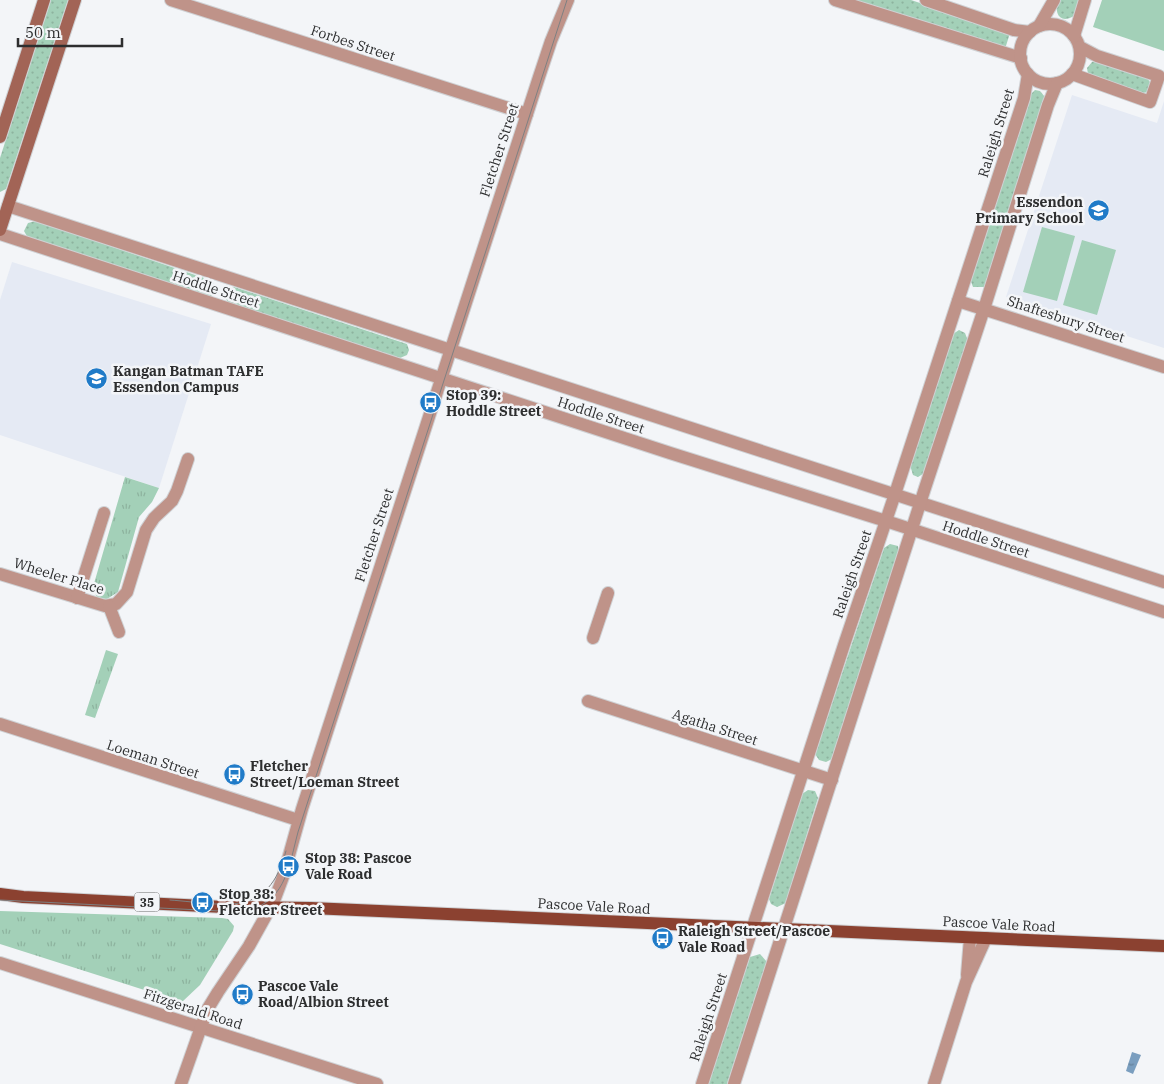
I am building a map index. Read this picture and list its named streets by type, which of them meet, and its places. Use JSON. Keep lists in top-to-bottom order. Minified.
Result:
{"streets":{"main road":["35","Pascoe Vale Road"],"street":["Forbes Street","Raleigh Street","Fletcher Street","Hoddle Street","Shaftesbury Street","Wheeler Place","Agatha Street","Loeman Street","Fitzgerald Road"]},"crossings":[["Forbes Street","Fletcher Street"],["Raleigh Street","Hoddle Street"],["Raleigh Street","Shaftesbury Street"],["Raleigh Street","Agatha Street"],["Raleigh Street","Pascoe Vale Road"],["Fletcher Street","Hoddle Street"],["Fletcher Street","Loeman Street"],["Fletcher Street","Pascoe Vale Road"],["Fletcher Street","Fitzgerald Road"]],"places":{"school or university":["Essendon Primary School","Kangan Batman TAFE Essendon Campus"],"bus stop":["Stop 39: Hoddle Street","Fletcher Street/Loeman Street","Stop 38: Pascoe Vale Road","Stop 38: Fletcher Street","Raleigh Street/Pascoe Vale Road","Pascoe Vale Road/Albion Street"]},"scale_bar":"50 m"}
